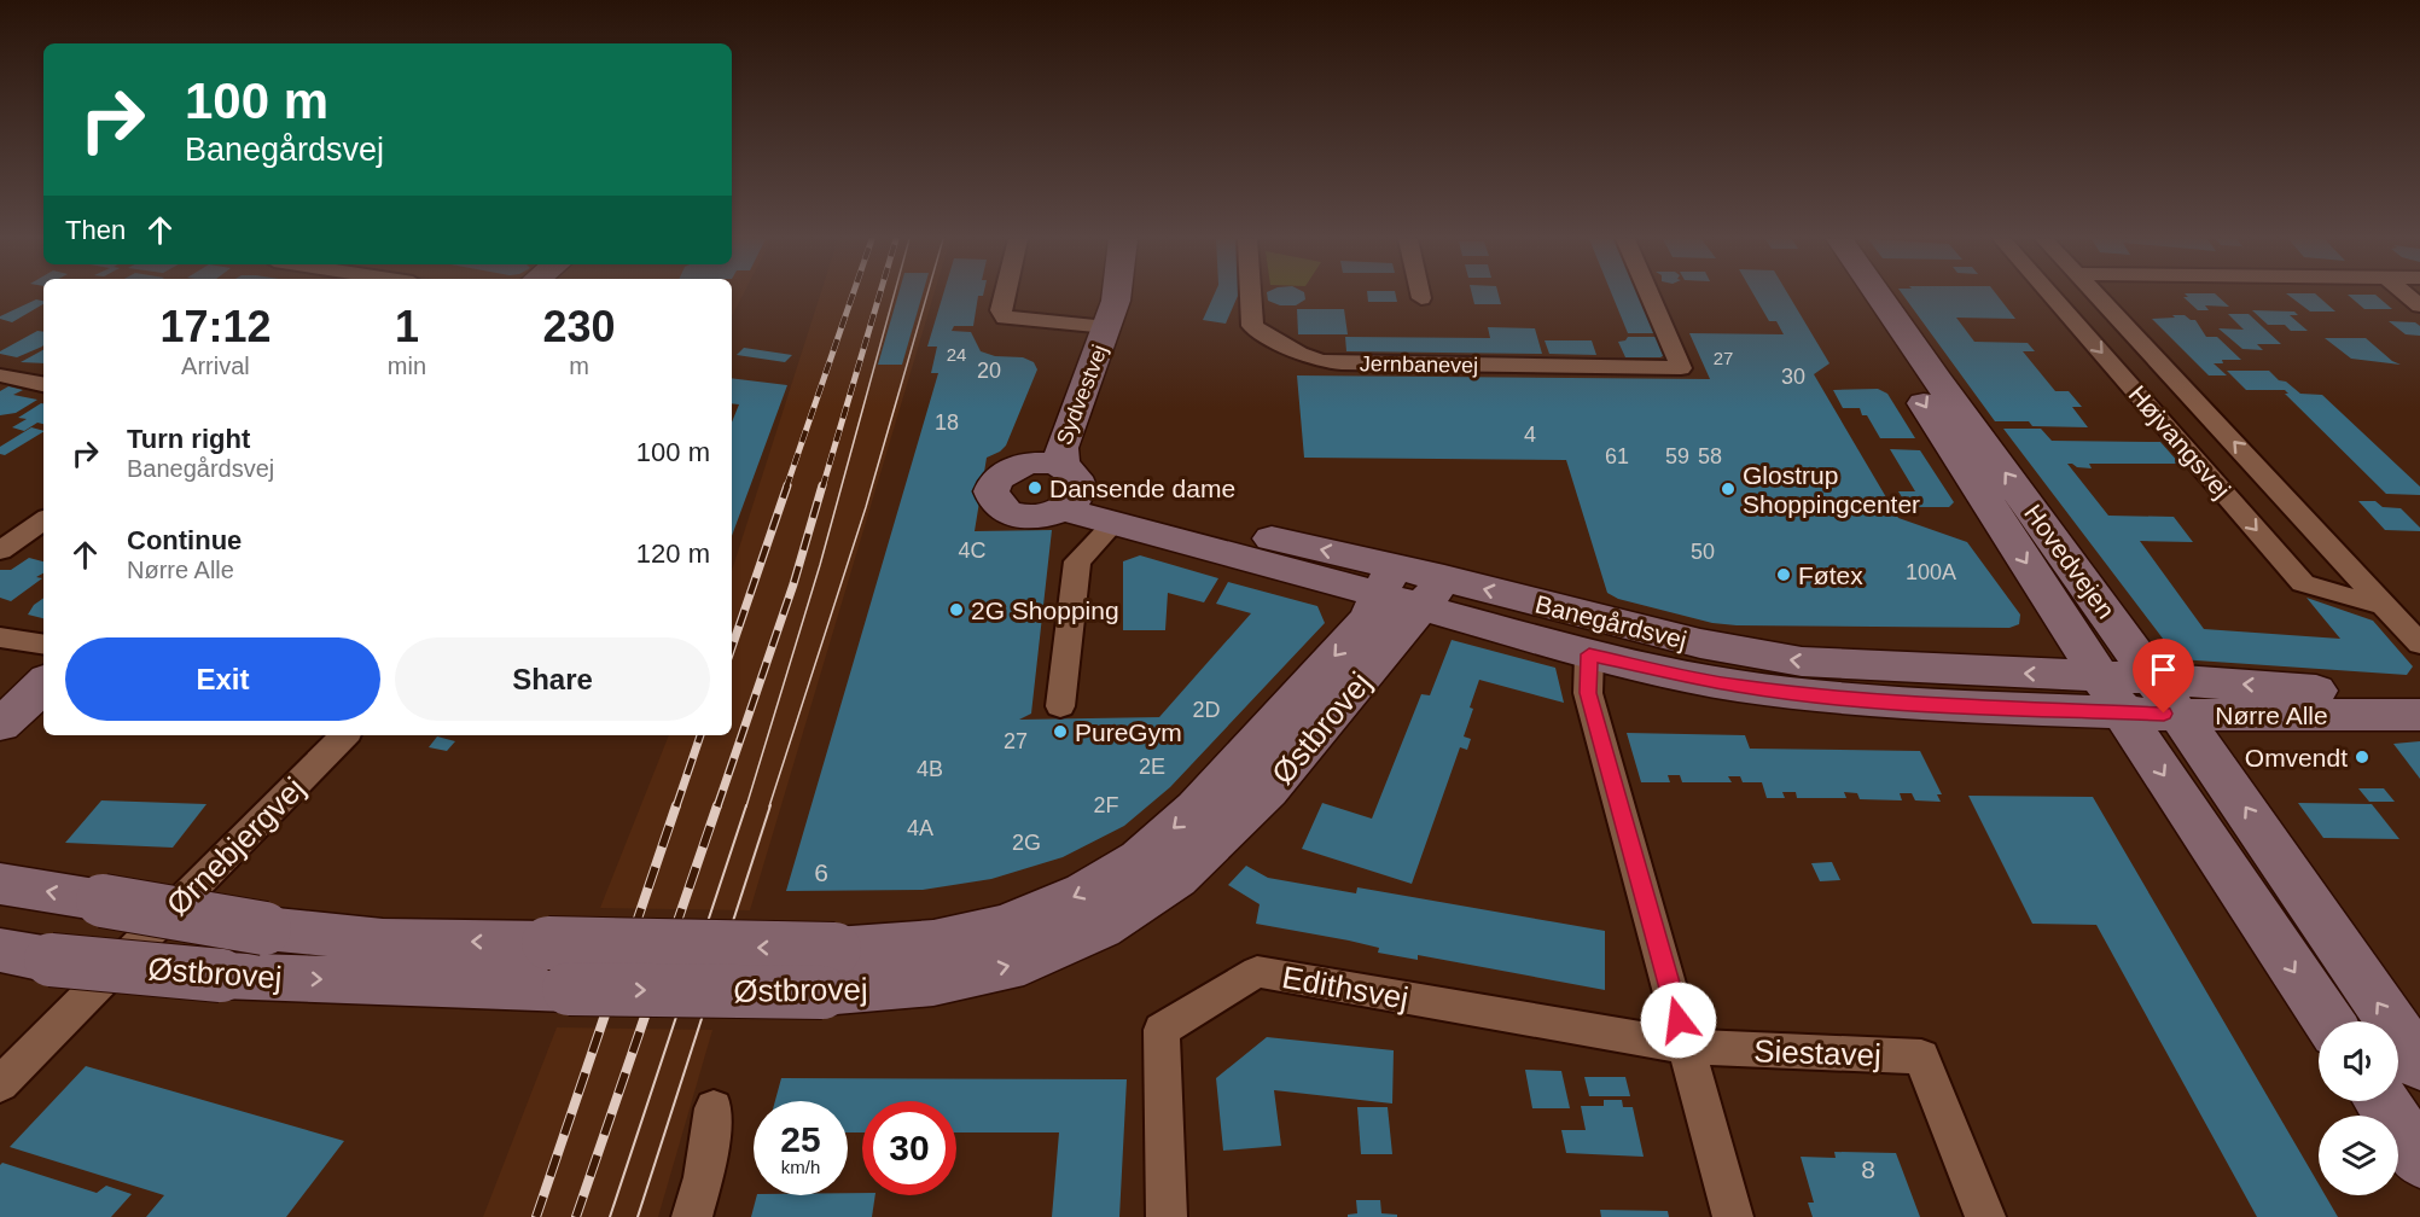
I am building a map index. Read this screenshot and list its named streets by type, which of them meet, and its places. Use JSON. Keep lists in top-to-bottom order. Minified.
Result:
{"streets":{"street":["Jernbanevej","Sydvestvej","Højvangsvej","Hovedvejen","Banegårdsvej","Nørre Alle","Østbrovej","Ørnebjergvej","Edithsvej","Siestavej"]},"crossings":[["Sydvestvej","Banegårdsvej"],["Hovedvejen","Banegårdsvej"],["Hovedvejen","Nørre Alle"],["Banegårdsvej","Nørre Alle"],["Banegårdsvej","Østbrovej"],["Edithsvej","Siestavej"]],"places":["Dansende dame","Glostrup Shoppingcenter","Føtex","2G Shopping","PureGym","Omvendt"],"house_numbers":["24","27","20","30","18","4","61","59","58","4C","50","100A","2D","27","2E","4B","2F","4A","2G","6","8"],"page":{"turn":["100 m","Banegårdsvej"],"then":"Then","eta":["17:12","Arrival","1","min","230","m"],"list":[{"name":"Turn right","note":"Banegårdsvej","value":"100 m"},{"name":"Continue","note":"Nørre Alle","value":"120 m"}],"buttons":["Exit","Share"],"speed":"25 km/h","limit":"30"}}
